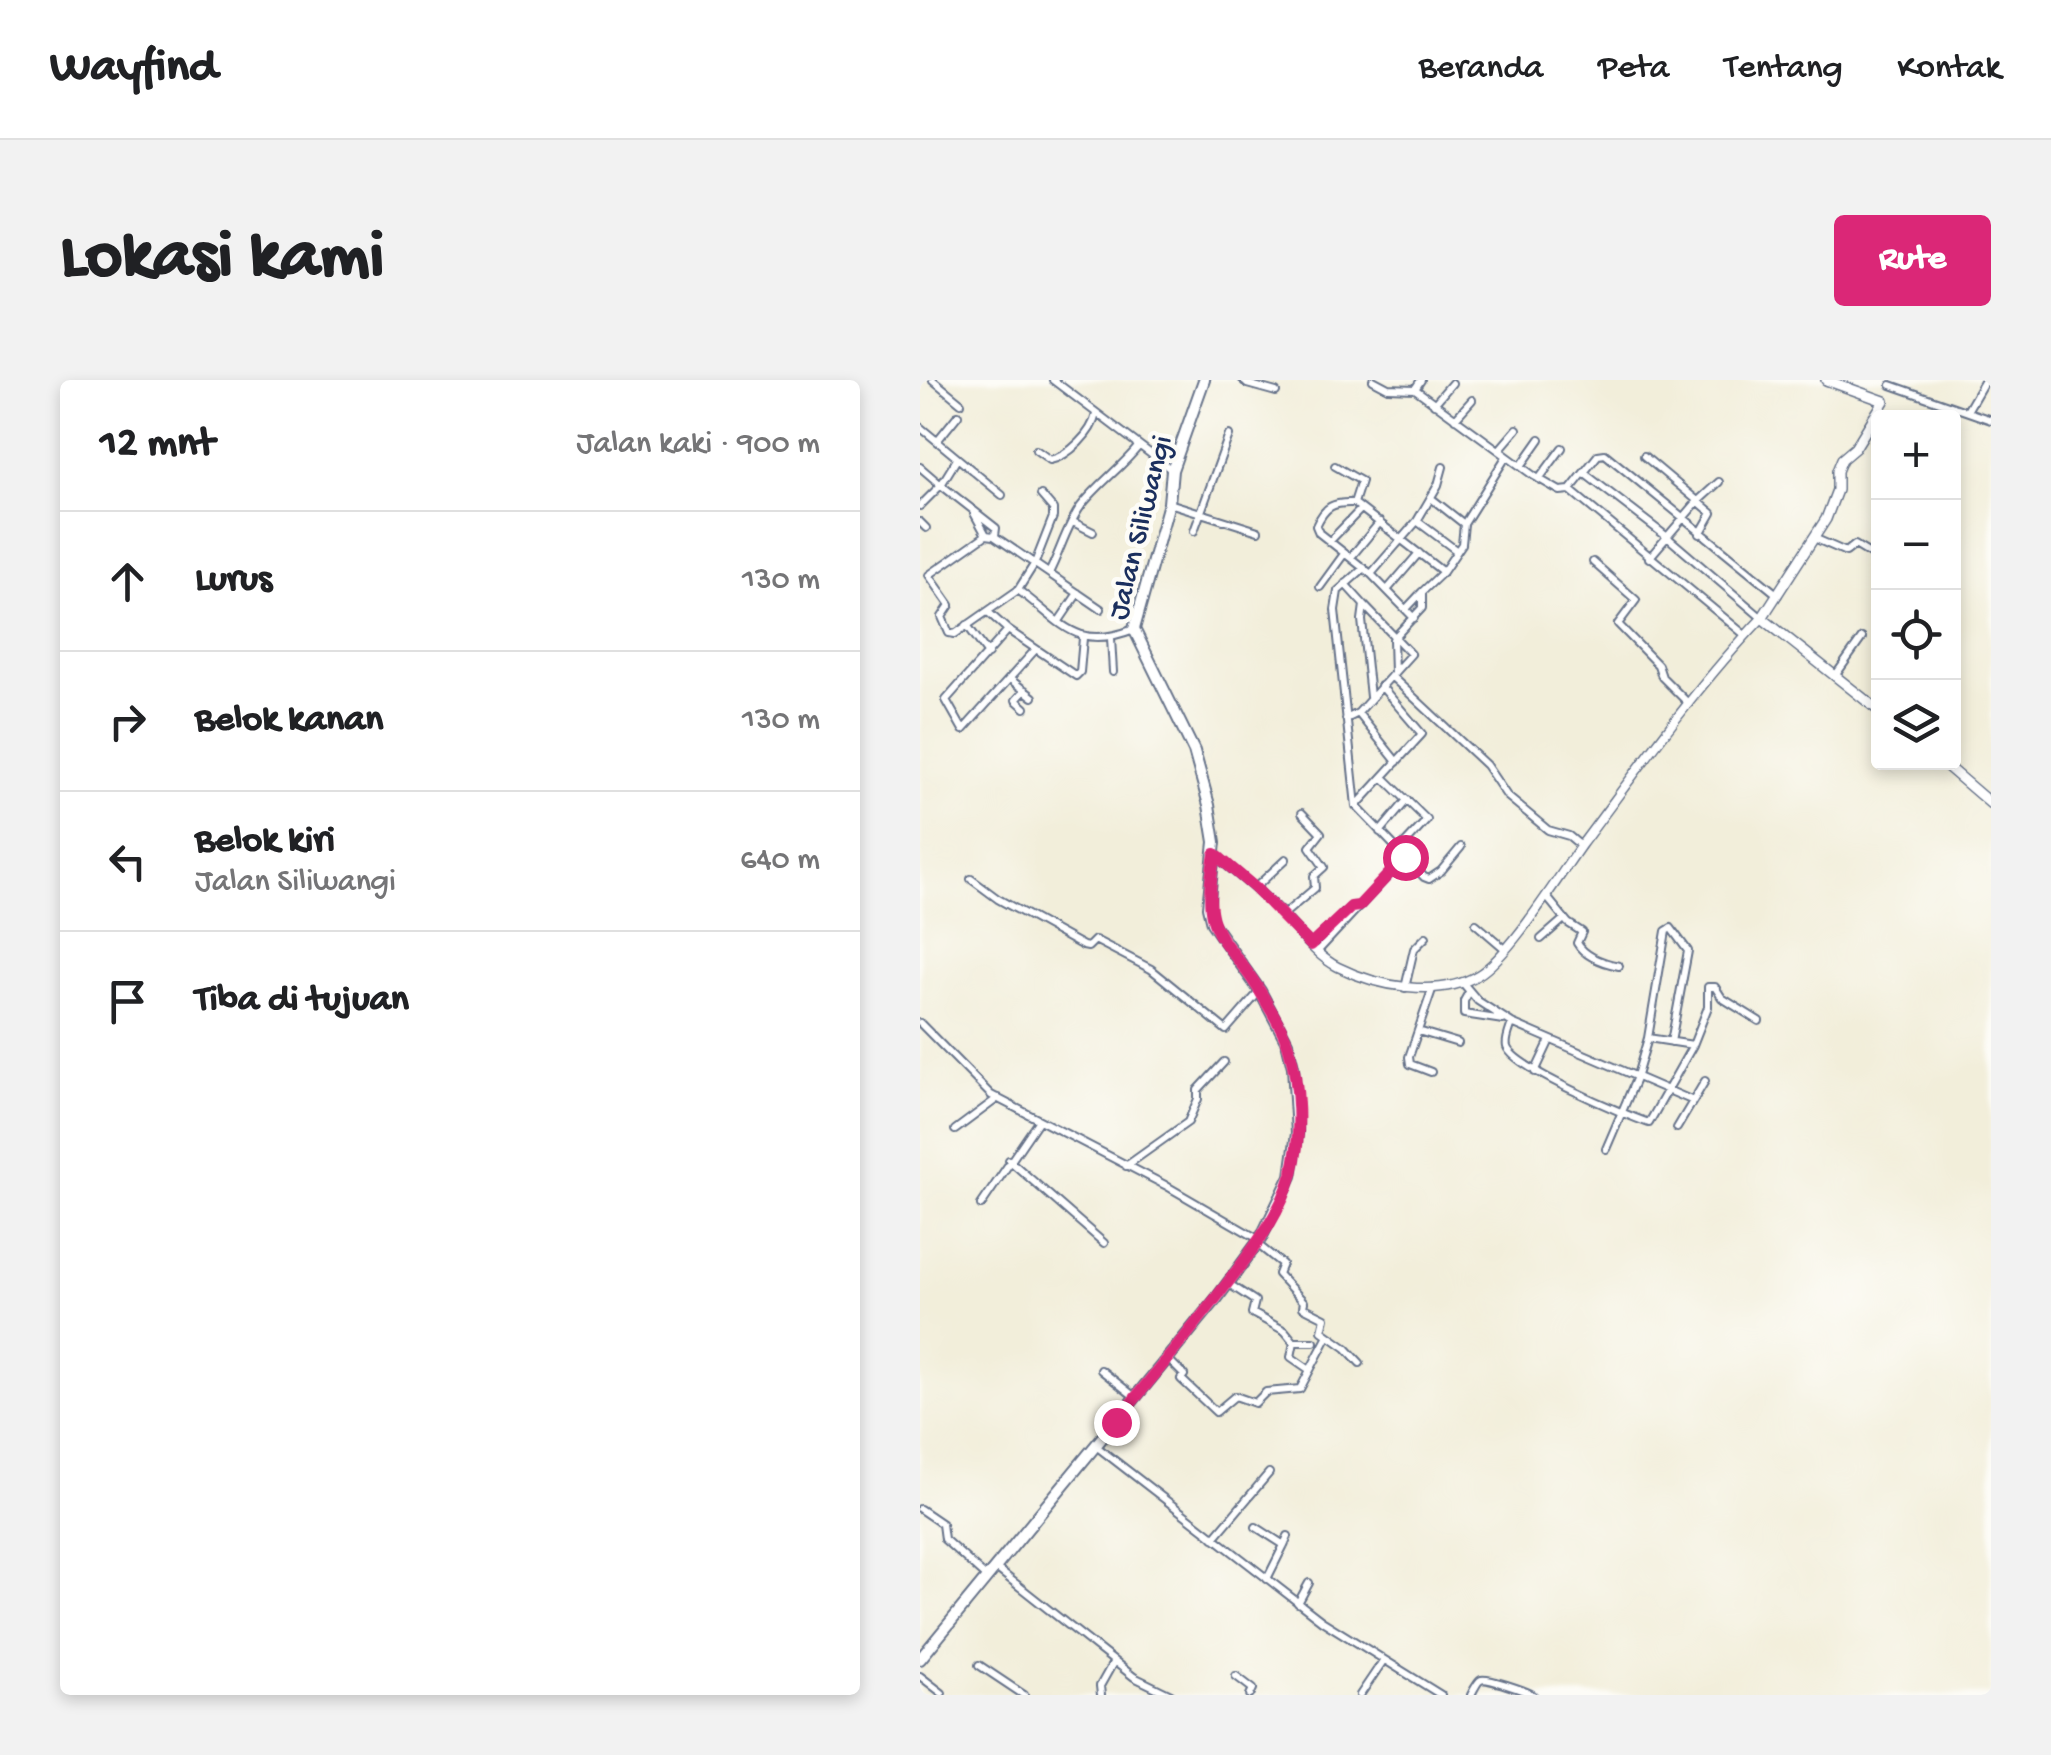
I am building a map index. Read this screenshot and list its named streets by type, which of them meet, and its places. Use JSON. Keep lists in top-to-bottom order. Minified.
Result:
{"streets":{"main road":["Jalan Siliwangi"]},"page":{"header":"Wayfind","nav":["Beranda","Peta","Tentang","Kontak"],"buttons":"Rute","title":"Lokasi kami","heading":["12 mnt","Jalan kaki · 900 m"],"map_buttons":["+","−"],"list":[["Lurus","130 m"],["Belok kanan","130 m"],["Belok kiri","Jalan Siliwangi","640 m"],"Tiba di tujuan"]}}
